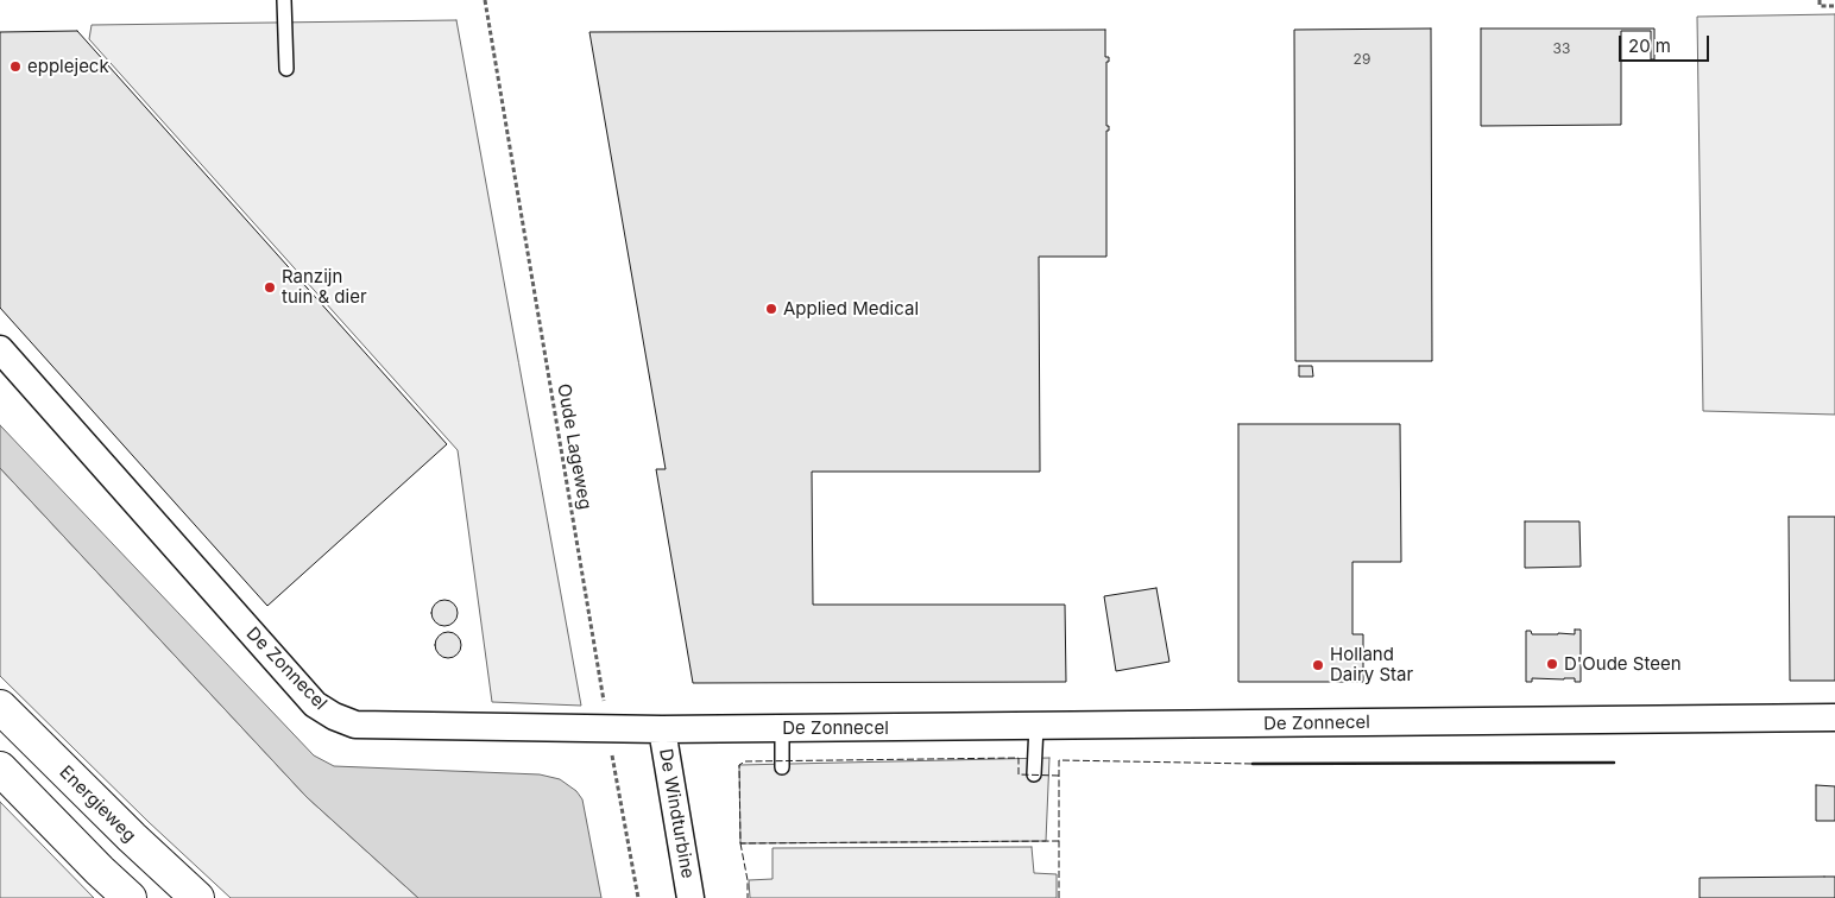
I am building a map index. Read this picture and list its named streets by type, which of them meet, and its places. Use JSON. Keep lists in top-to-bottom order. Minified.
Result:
{"streets":{"main road":["Energieweg"],"street":["De Zonnecel","De Windturbine"],"path":["Oude Lageweg"]},"crossings":[["Oude Lageweg","De Zonnecel"],["De Zonnecel","De Windturbine"]],"places":["epplejeck","Ranzijn tuin & dier","Applied Medical","D'Oude Steen","Holland Dairy Star"],"house_numbers":["33","29"],"scale_bar":"20 m"}
